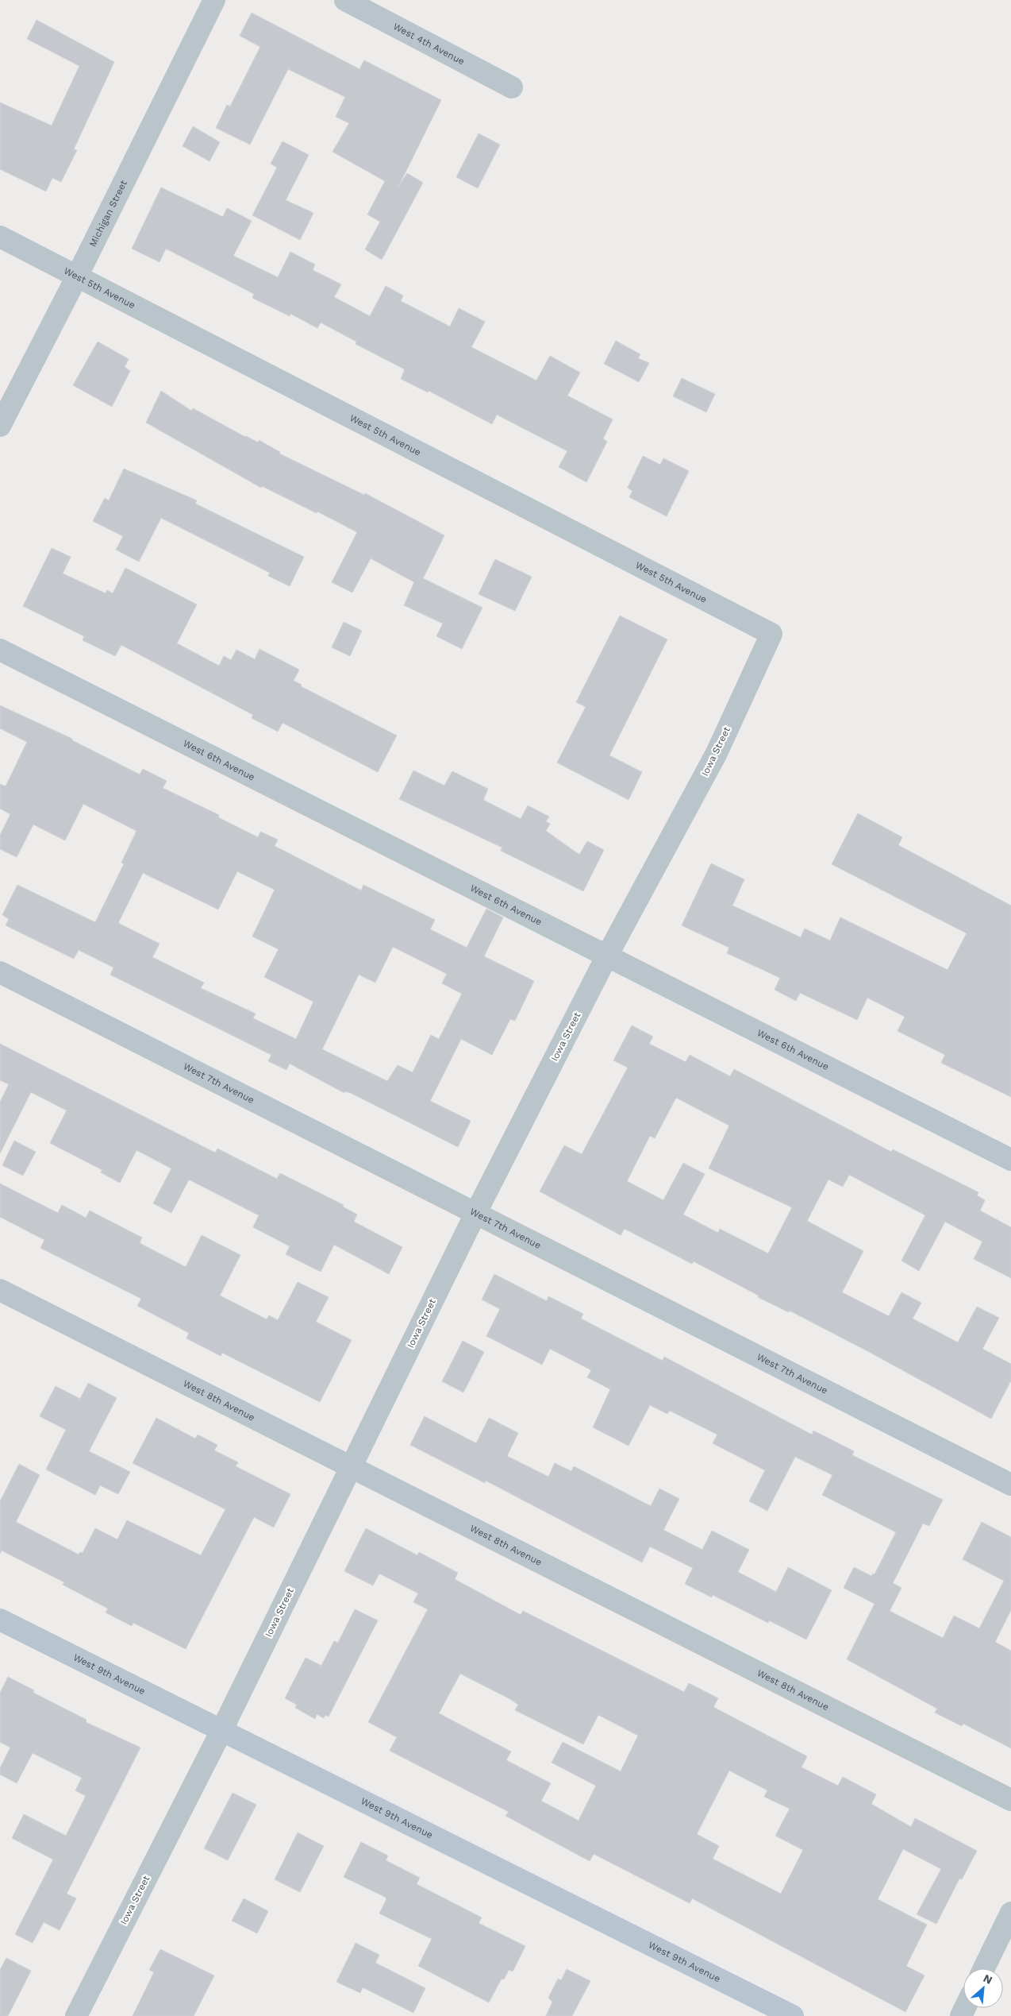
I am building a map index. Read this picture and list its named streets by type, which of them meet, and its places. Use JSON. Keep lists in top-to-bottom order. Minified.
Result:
{"streets":{"main road":["West 9th Avenue"],"street":["West 4th Avenue","Michigan Street","West 5th Avenue","Iowa Street","West 6th Avenue","West 7th Avenue","West 8th Avenue"]},"crossings":[["Michigan Street","West 5th Avenue"],["West 5th Avenue","Iowa Street"],["Iowa Street","West 6th Avenue"],["Iowa Street","West 7th Avenue"],["Iowa Street","West 8th Avenue"],["Iowa Street","West 9th Avenue"]],"north":"top right"}
